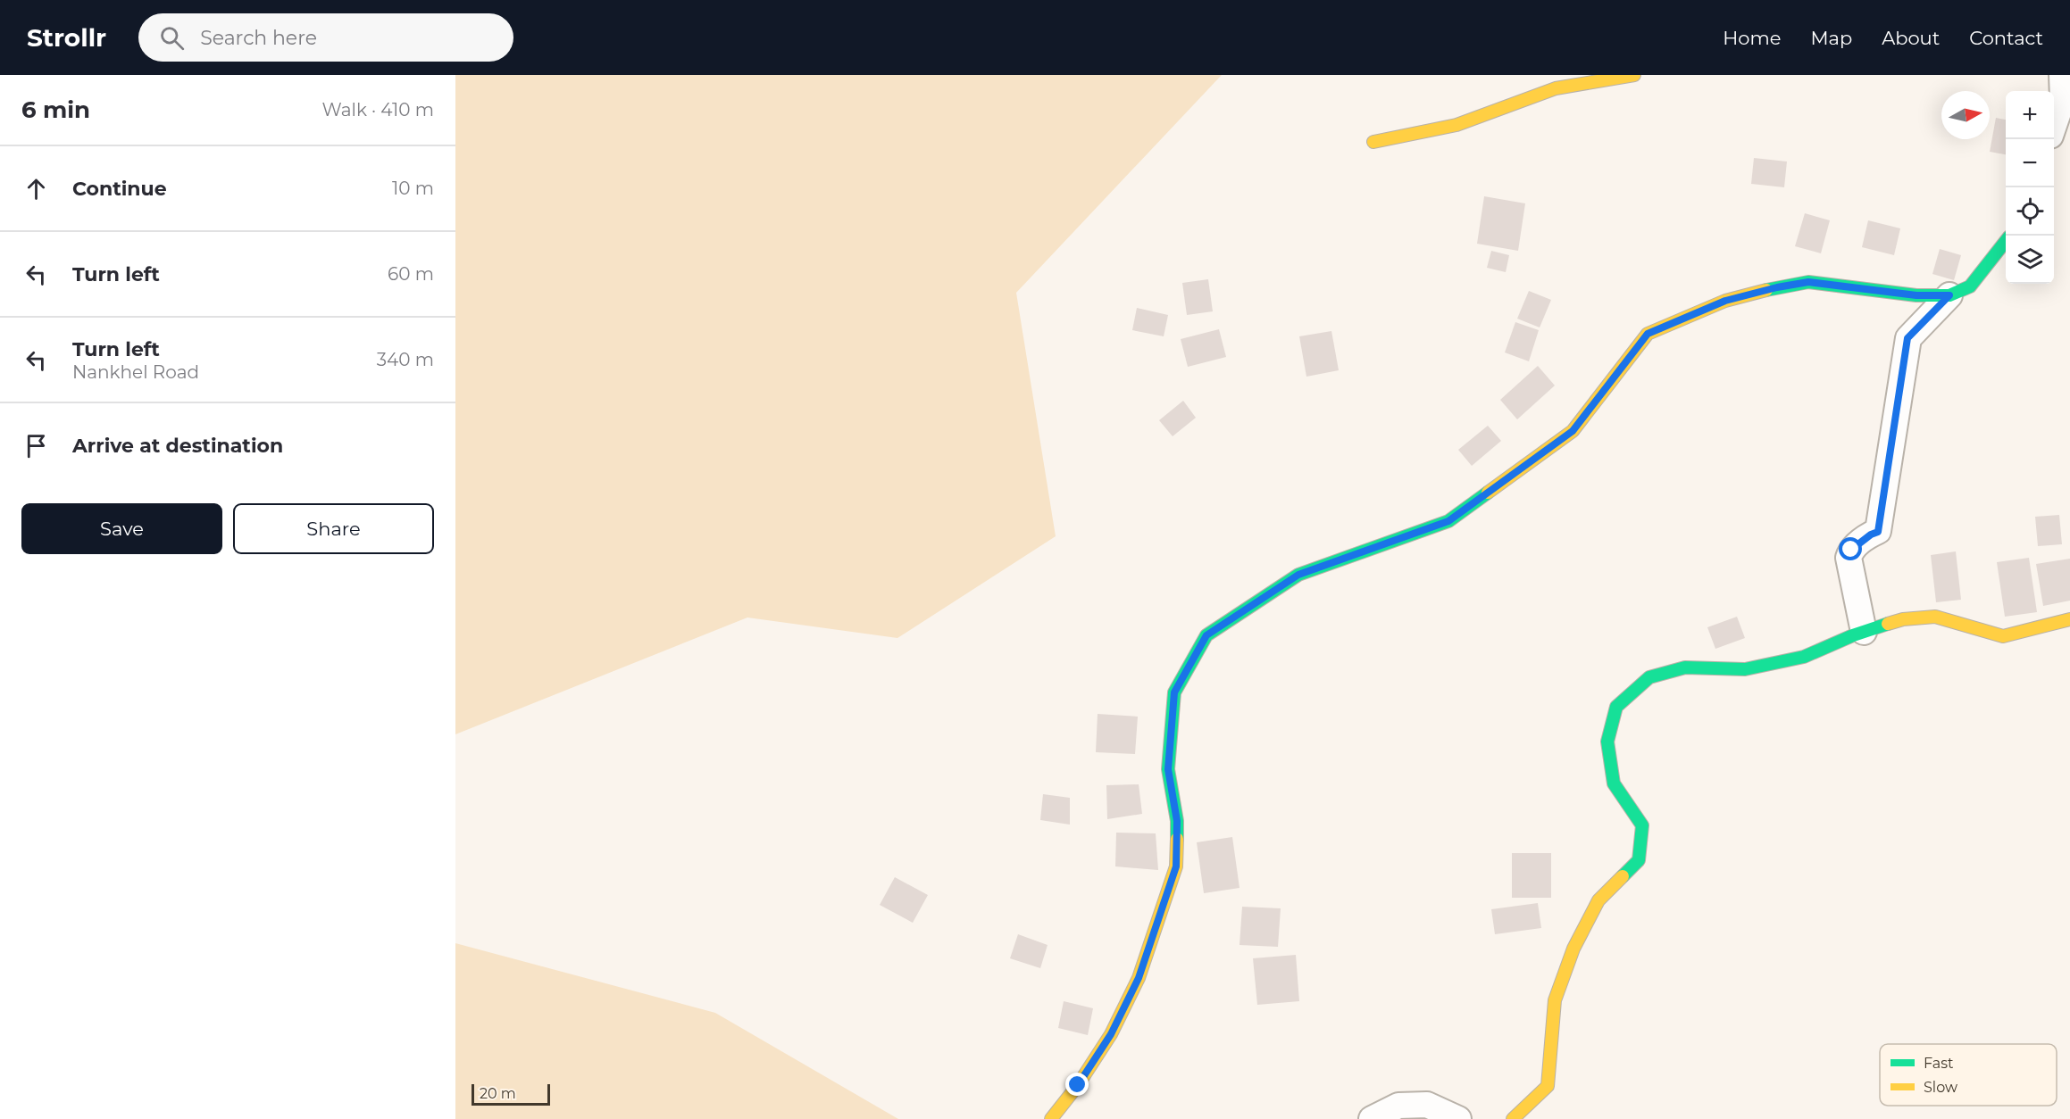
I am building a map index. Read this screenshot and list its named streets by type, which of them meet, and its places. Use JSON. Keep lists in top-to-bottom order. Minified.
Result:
{"legend":["Fast","Slow"],"scale_bar":"20 m","north":"right","page":{"header":"Strollr","search":"Search here","nav":["Home","Map","About","Contact"],"heading":["6 min","Walk · 410 m"],"map_buttons":["+","−"],"list":[["Continue","10 m"],["Turn left","60 m"],["Turn left","Nankhel Road","340 m"],"Arrive at destination"],"buttons":["Save","Share"],"scale":"20 m"}}
